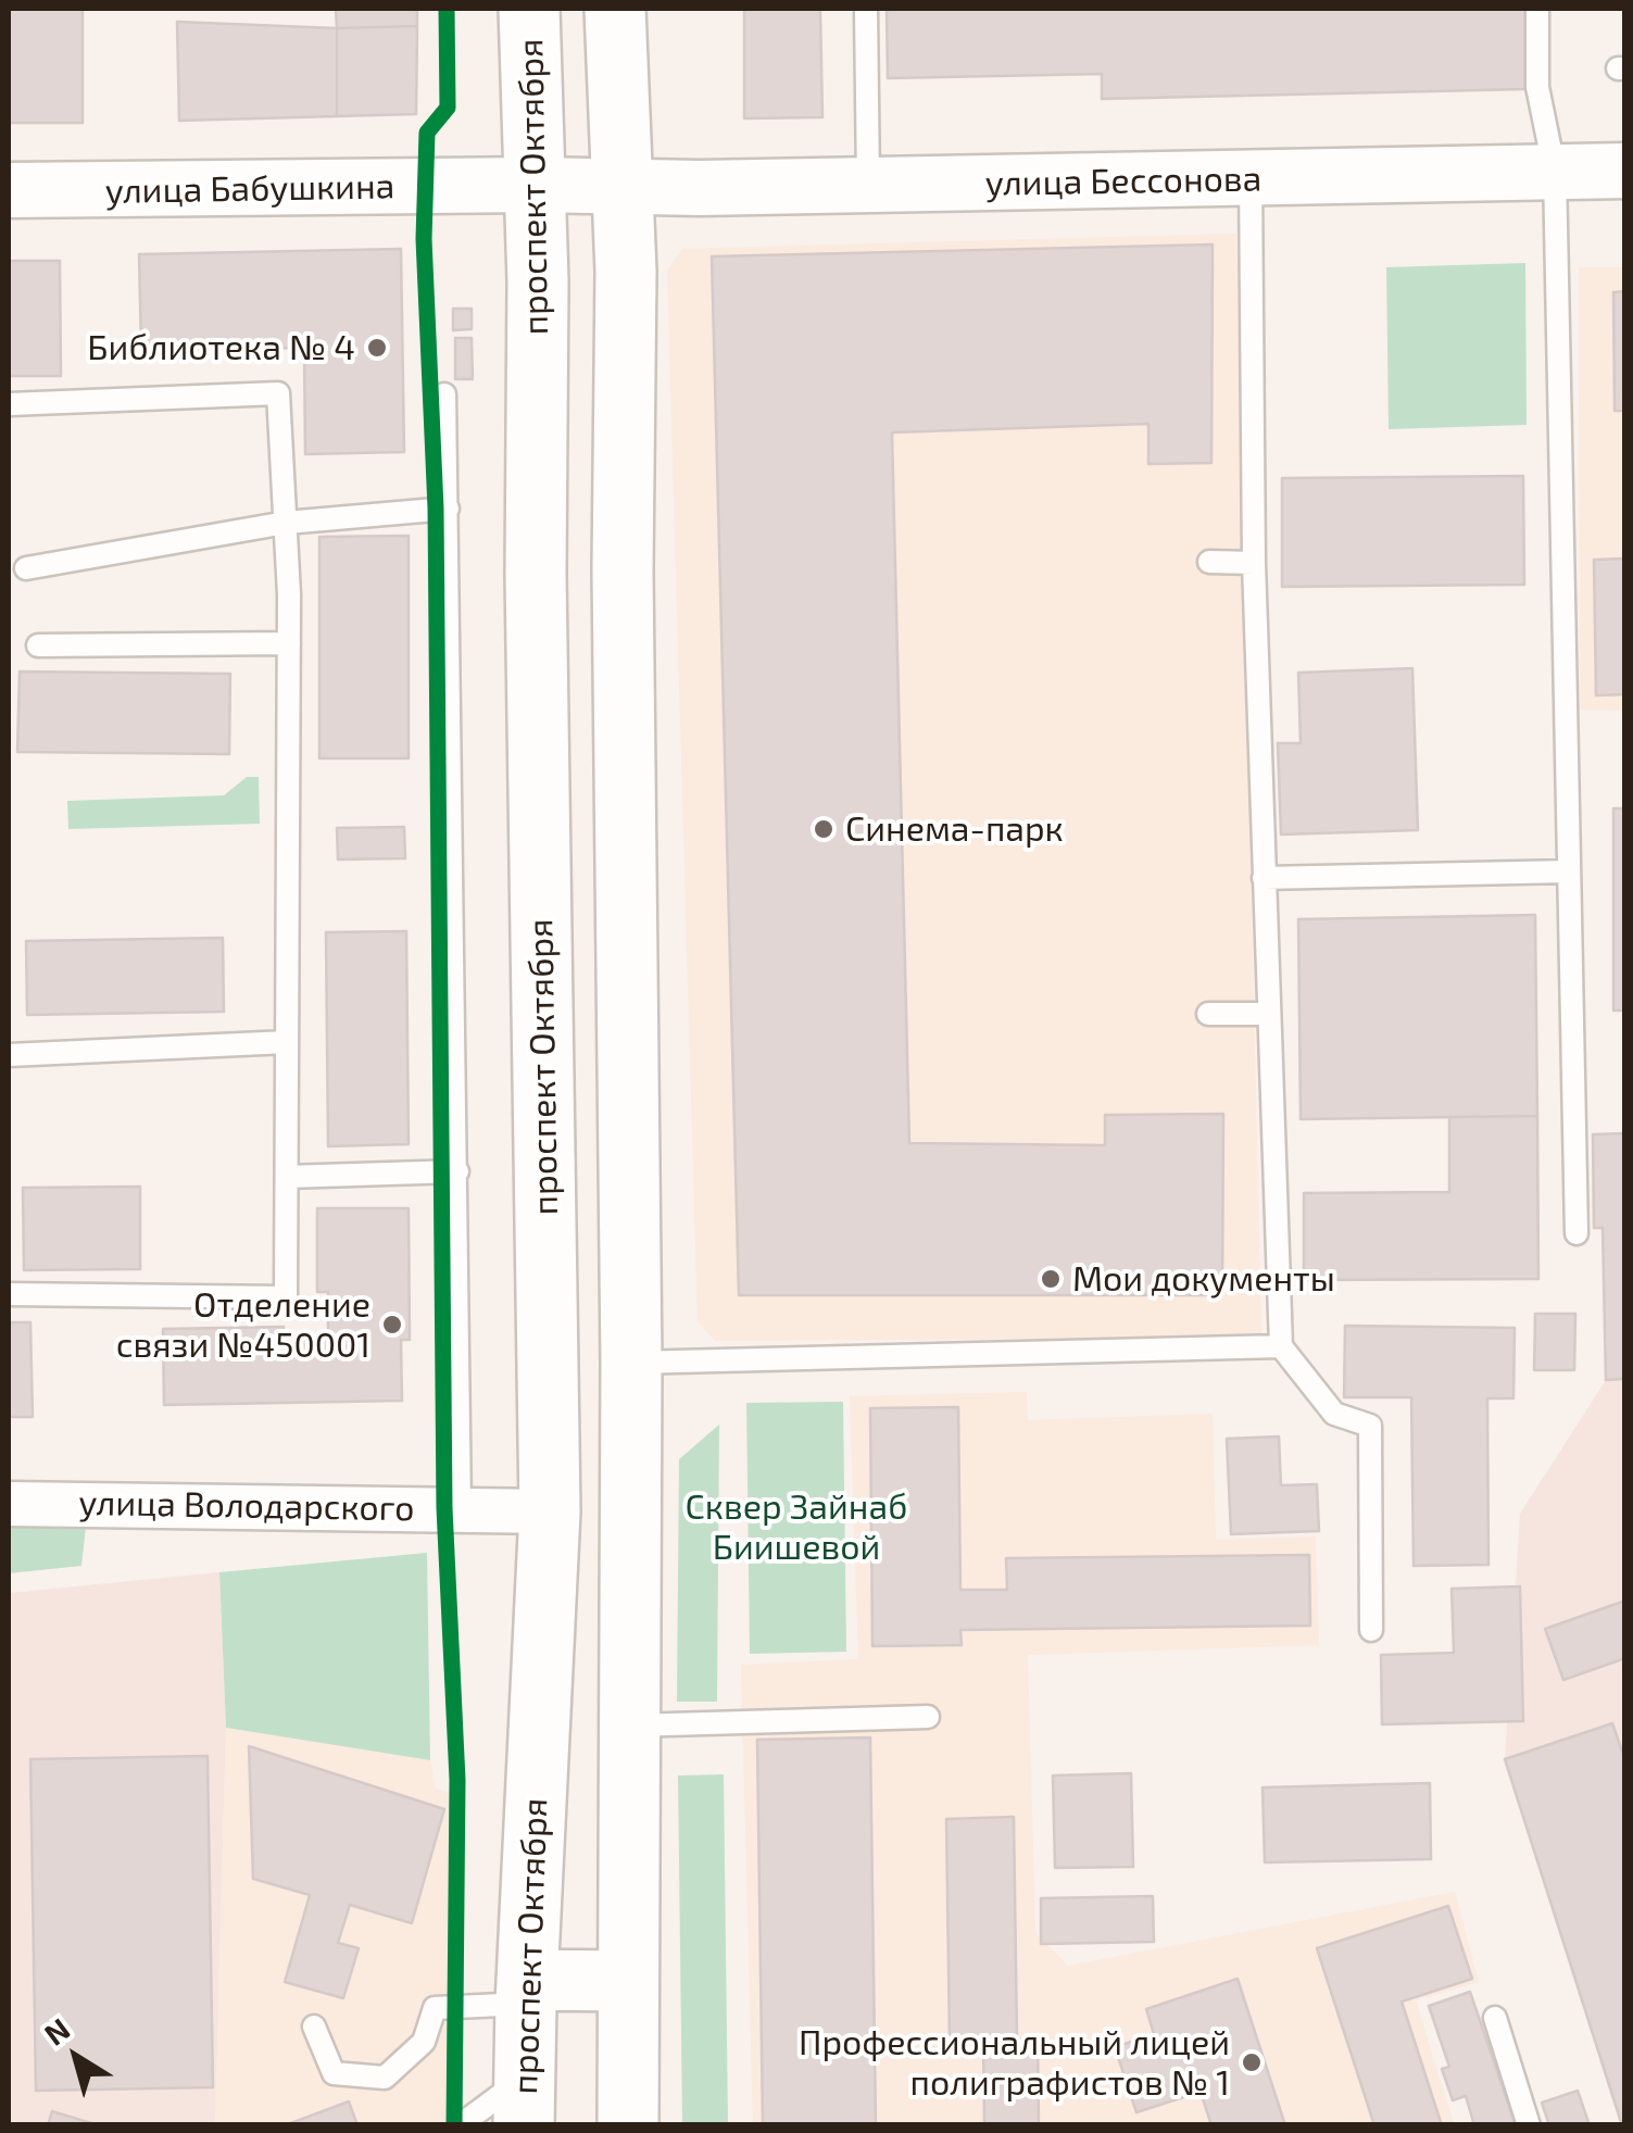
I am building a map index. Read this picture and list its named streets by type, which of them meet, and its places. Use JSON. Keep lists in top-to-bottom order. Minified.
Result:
{"streets":{"main road":["проспект Октября"],"street":["улица Бессонова","улица Бабушкина","улица Володарского"]},"crossings":[["улица Бессонова","улица Бабушкина"],["проспект Октября","улица Бабушкина"],["проспект Октября","улица Володарского"]],"parks":["Сквер Зайнаб Биишевой"],"places":["Библиотека № 4","Синема-парк","Мои документы","Отделение связи №450001","Профессиональный лицей полиграфистов № 1"],"north":"top left"}
